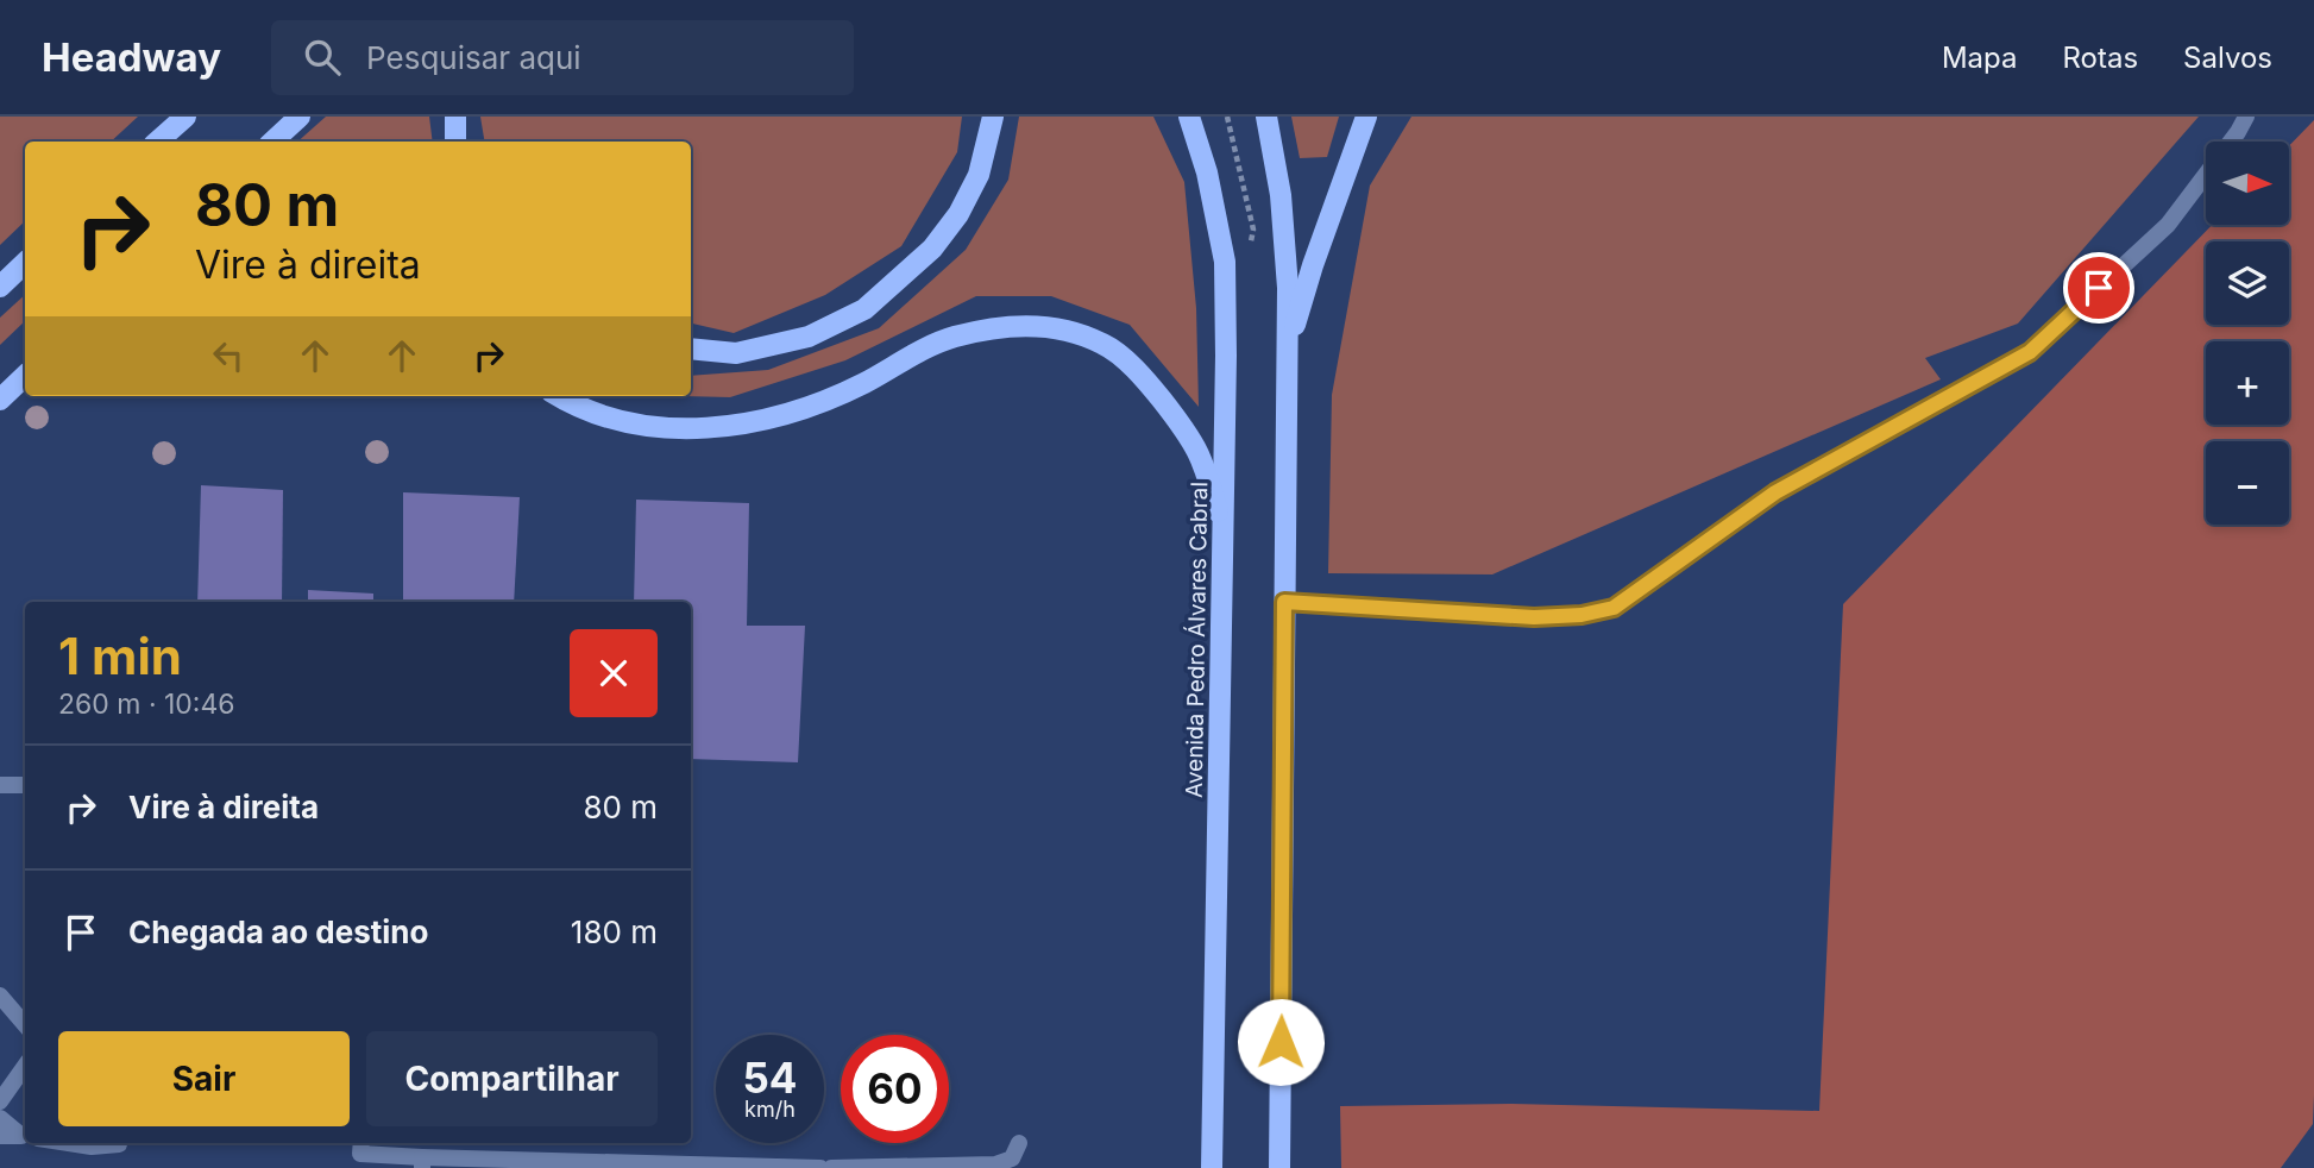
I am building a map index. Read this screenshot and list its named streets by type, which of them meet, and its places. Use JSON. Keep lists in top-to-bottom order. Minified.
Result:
{"streets":{"main road":["Avenida Pedro Álvares Cabral"]},"north":"right","page":{"header":"Headway","search":"Pesquisar aqui","nav":["Mapa","Rotas","Salvos"],"map_buttons":["+","−"],"turn":["80 m","Vire à direita"],"heading":["1 min","260 m · 10:46"],"list":[{"name":"Vire à direita","value":"80 m"},{"name":"Chegada ao destino","value":"180 m"}],"buttons":["Sair","Compartilhar"],"speed":"54 km/h","limit":"60"}}
